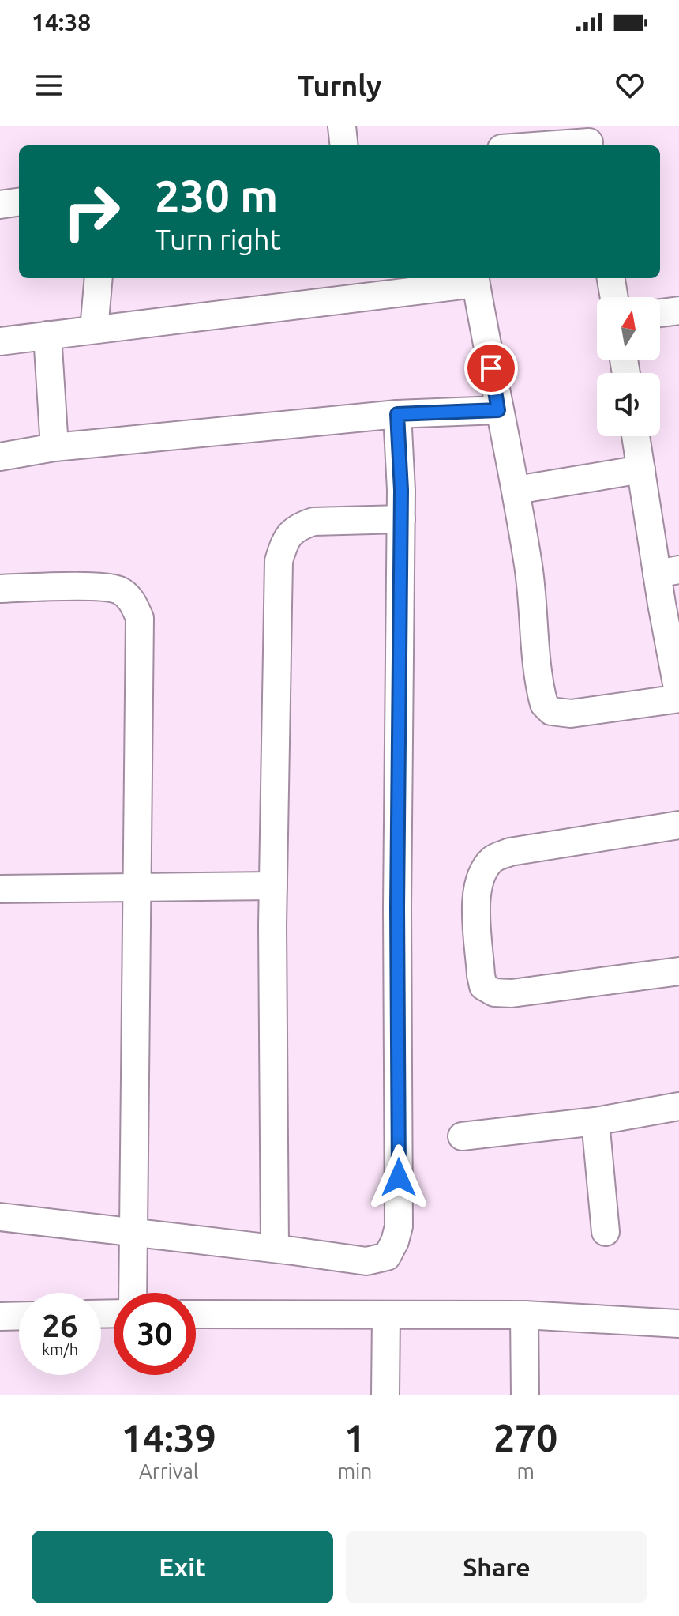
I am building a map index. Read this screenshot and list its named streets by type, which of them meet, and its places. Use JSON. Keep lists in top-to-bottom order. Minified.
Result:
{"north":"top","page":{"status":"14:38","header":"Turnly","turn":["230 m","Turn right"],"speed":"26 km/h","limit":"30","eta":["14:39","Arrival","1","min","270","m"],"buttons":["Exit","Share"]}}
